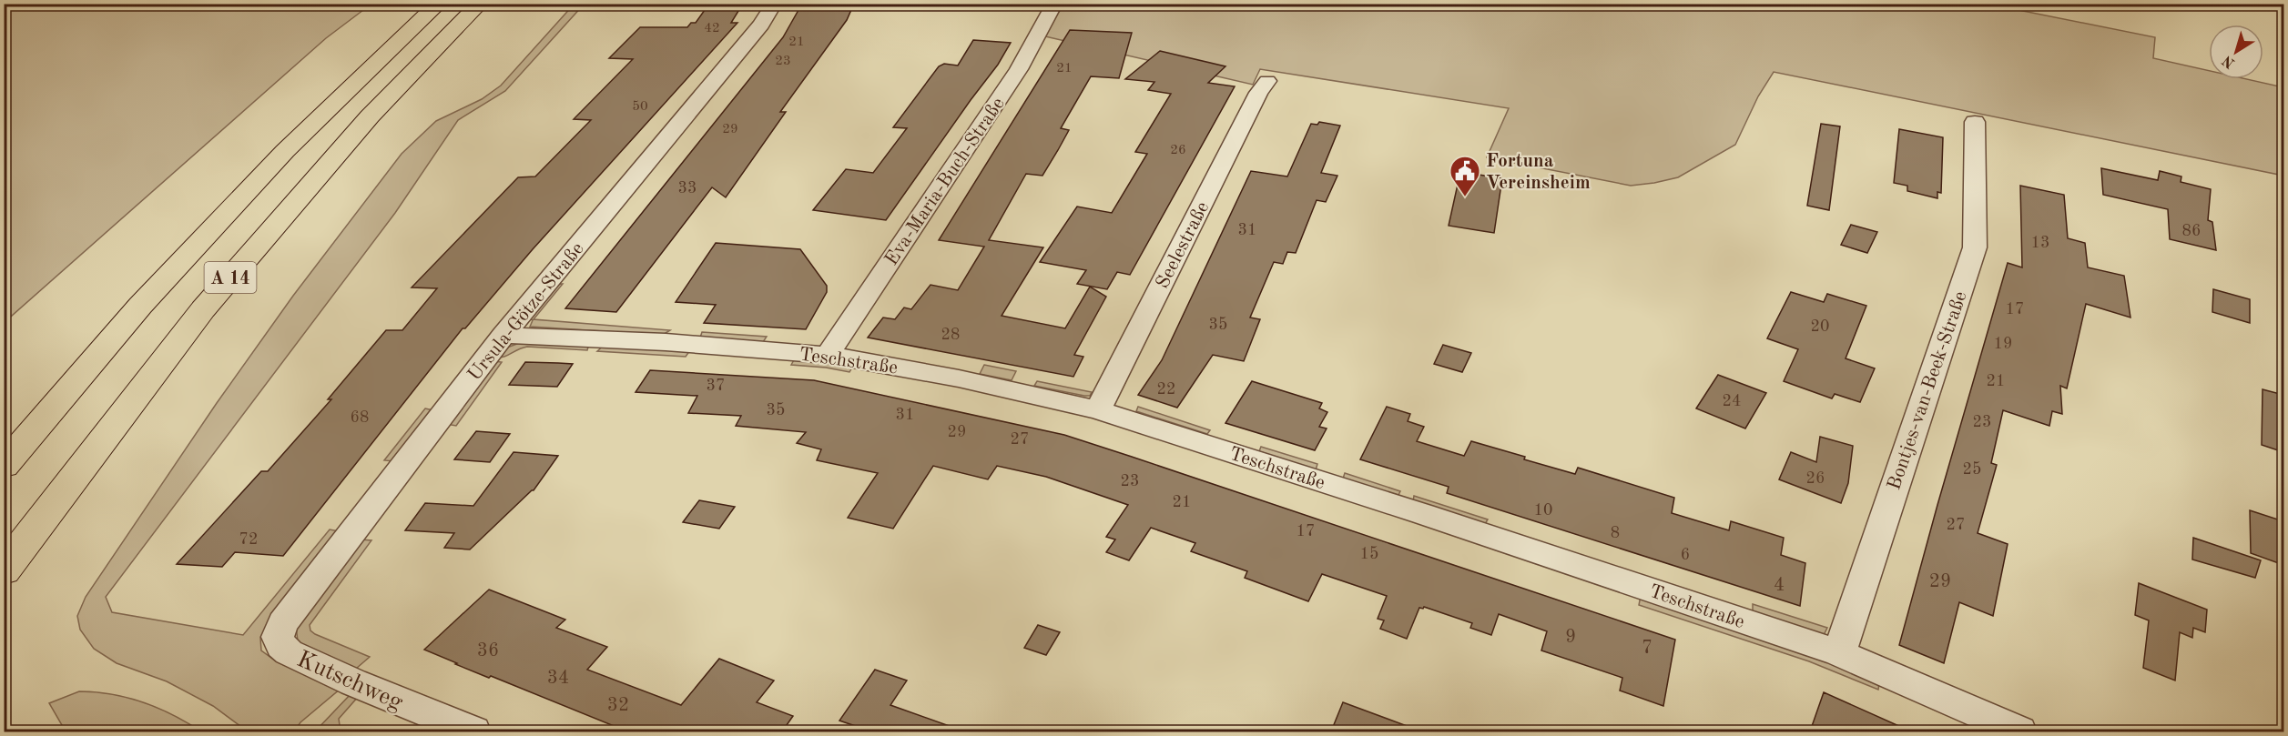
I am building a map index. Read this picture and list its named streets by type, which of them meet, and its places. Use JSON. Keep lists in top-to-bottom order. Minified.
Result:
{"streets":{"highway":["A 14"],"street":["Eva-Maria-Buch-Straße","Seelestraße","Ursula-Götze-Straße","Teschstraße","Bontjes-van-Beek-Straße","Kutschweg"]},"crossings":[["Eva-Maria-Buch-Straße","Teschstraße"],["Seelestraße","Teschstraße"],["Ursula-Götze-Straße","Teschstraße"],["Ursula-Götze-Straße","Kutschweg"],["Teschstraße","Bontjes-van-Beek-Straße"]],"places":{"public building":["Fortuna Vereinsheim"]},"house_numbers":["42","21","23","21","50","29","26","33","31","86","13","17","35","20","28","19","21","37","22","24","35","31","68","23","29","27","25","26","23","21","10","27","17","8","72","15","6","29","4","9","7","36","34","32"],"north":"bottom left"}
